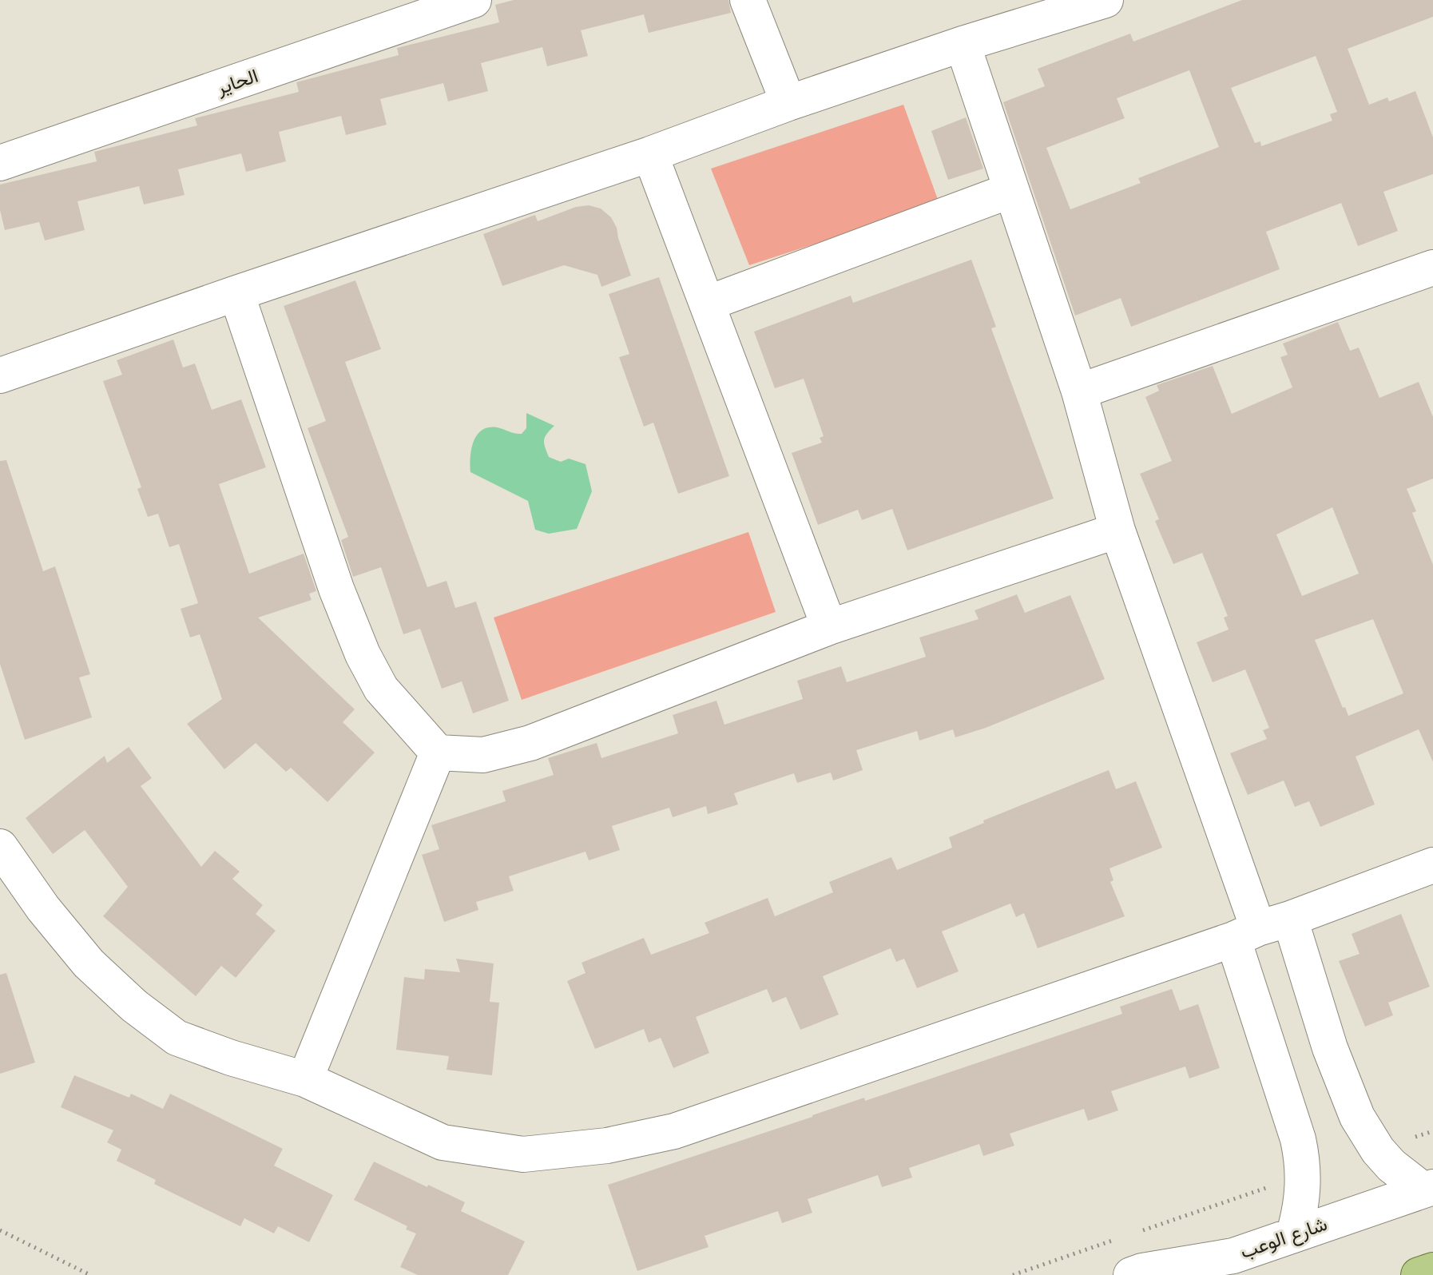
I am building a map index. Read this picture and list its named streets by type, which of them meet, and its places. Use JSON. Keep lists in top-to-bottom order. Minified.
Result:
{"streets":{"street":["الحاير","شارع الوعب"]}}
